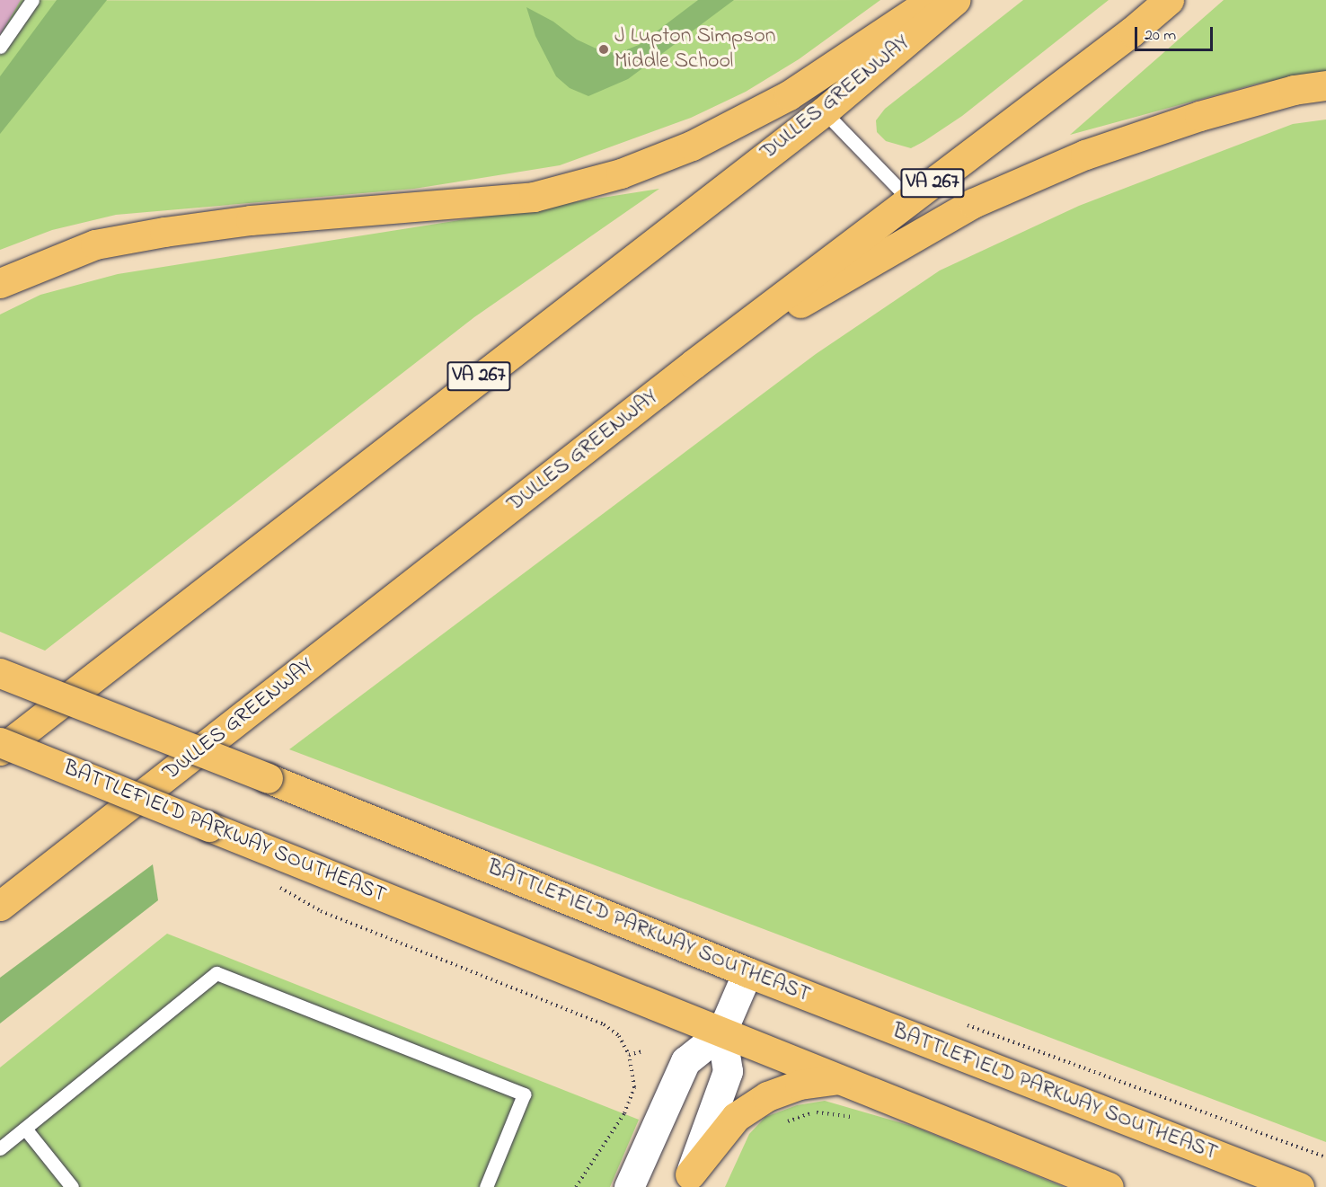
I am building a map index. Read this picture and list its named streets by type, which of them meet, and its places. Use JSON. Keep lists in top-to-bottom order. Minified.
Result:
{"streets":{"main road":["DULLES GREENWAY","VA 267","BATTLEFIELD PARKWAY SOUTHEAST"]},"places":["J Lupton Simpson Middle School"],"scale_bar":"20 m"}
